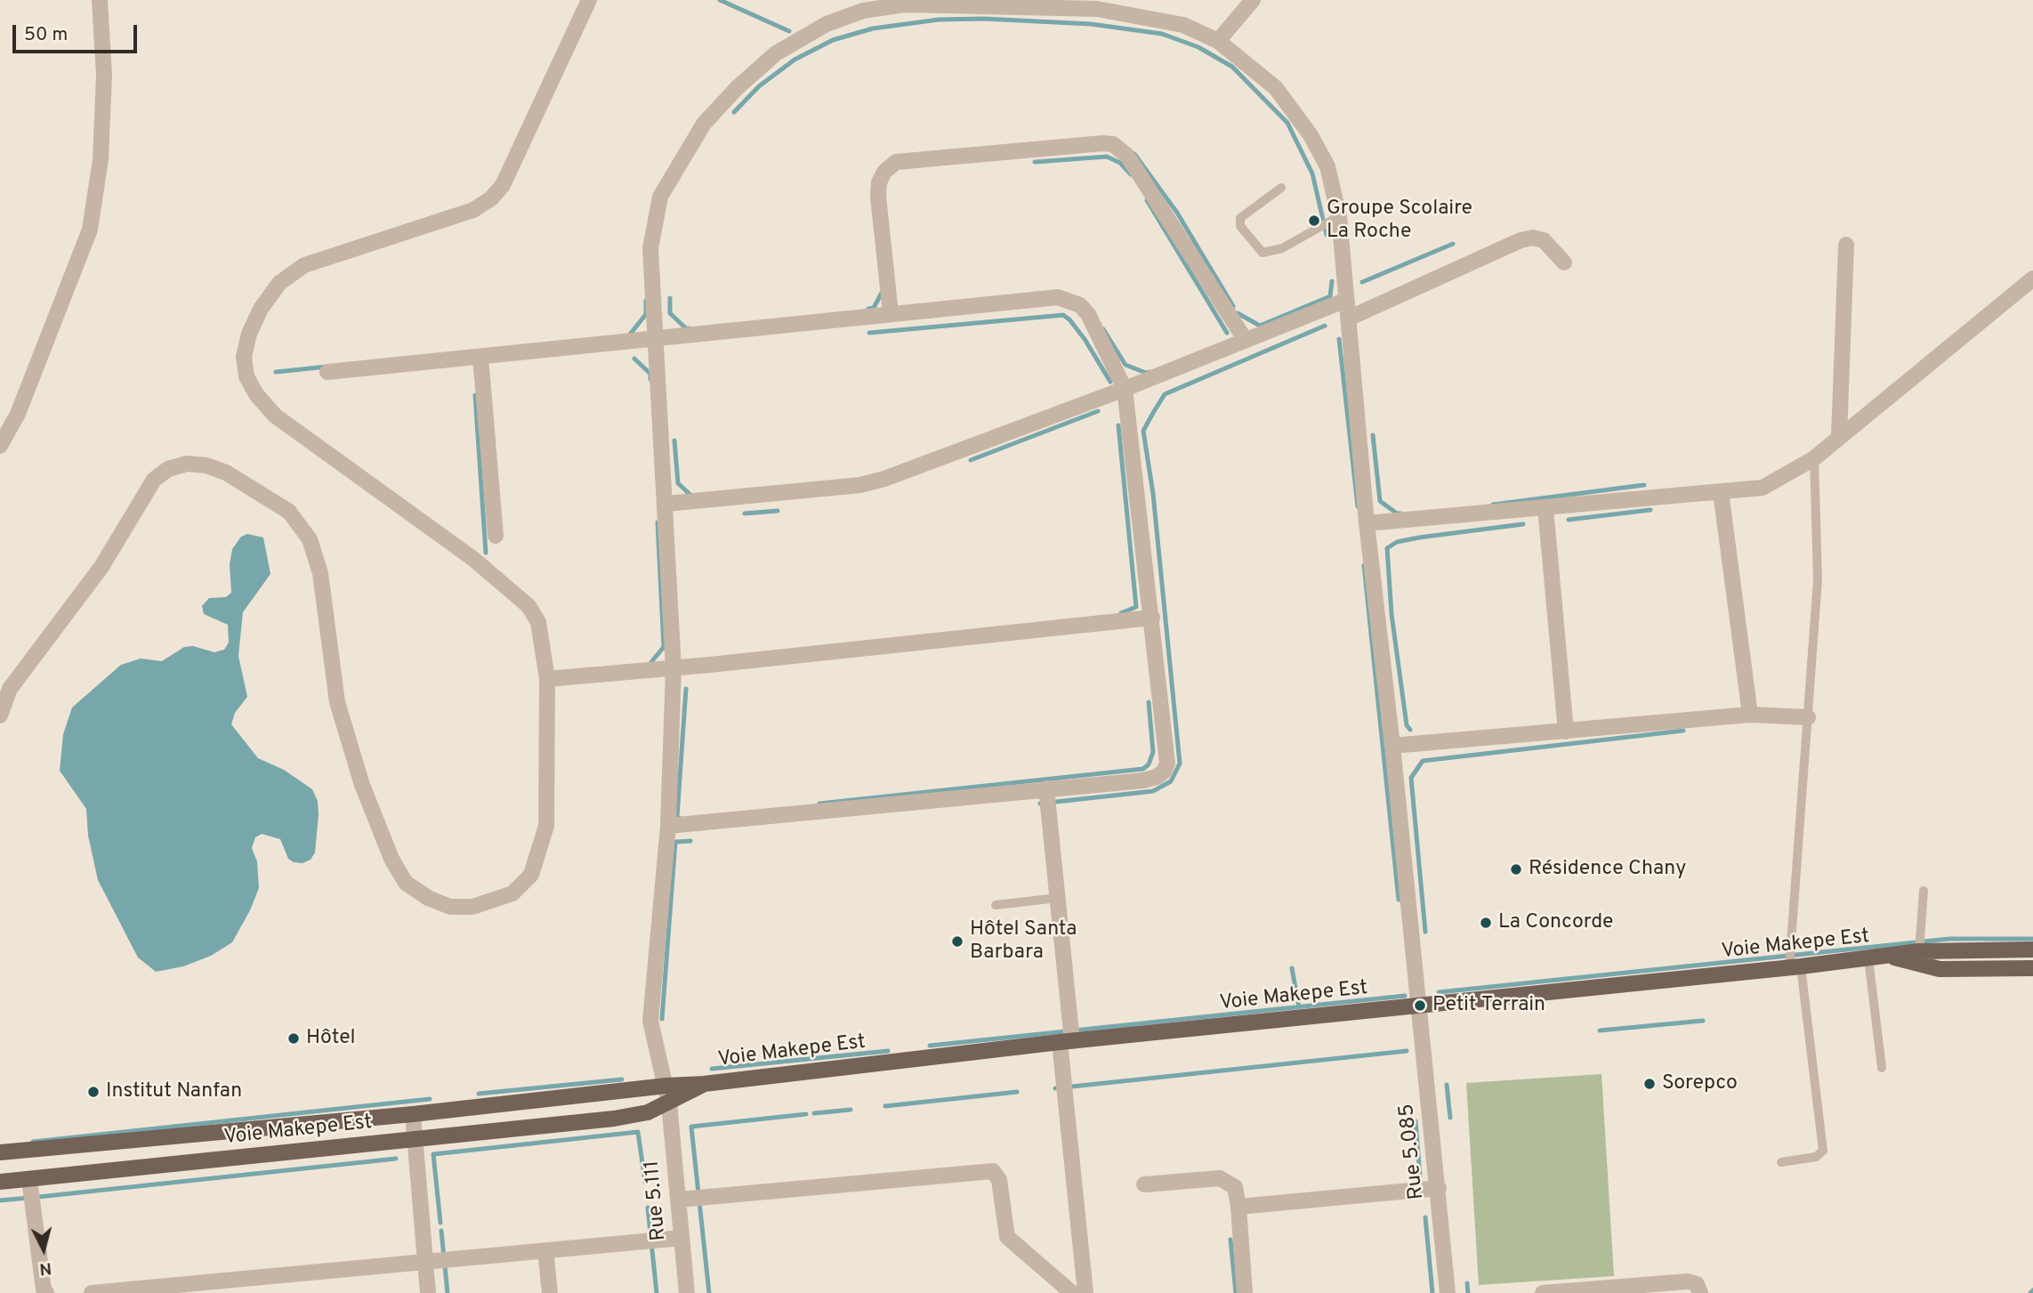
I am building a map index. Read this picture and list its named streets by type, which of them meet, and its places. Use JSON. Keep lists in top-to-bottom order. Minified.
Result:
{"streets":{"main road":["Voie Makepe Est"],"street":["Rue 5.085","Rue 5.111"]},"crossings":[["Voie Makepe Est","Rue 5.085"],["Voie Makepe Est","Rue 5.111"],["Rue 5.085","Rue 5.111"]],"places":["Groupe Scolaire La Roche","Résidence Chany","La Concorde","Hôtel Santa Barbara","Petit Terrain","Hôtel","Sorepco","Institut Nanfan"],"scale_bar":"50 m","north":"bottom"}
